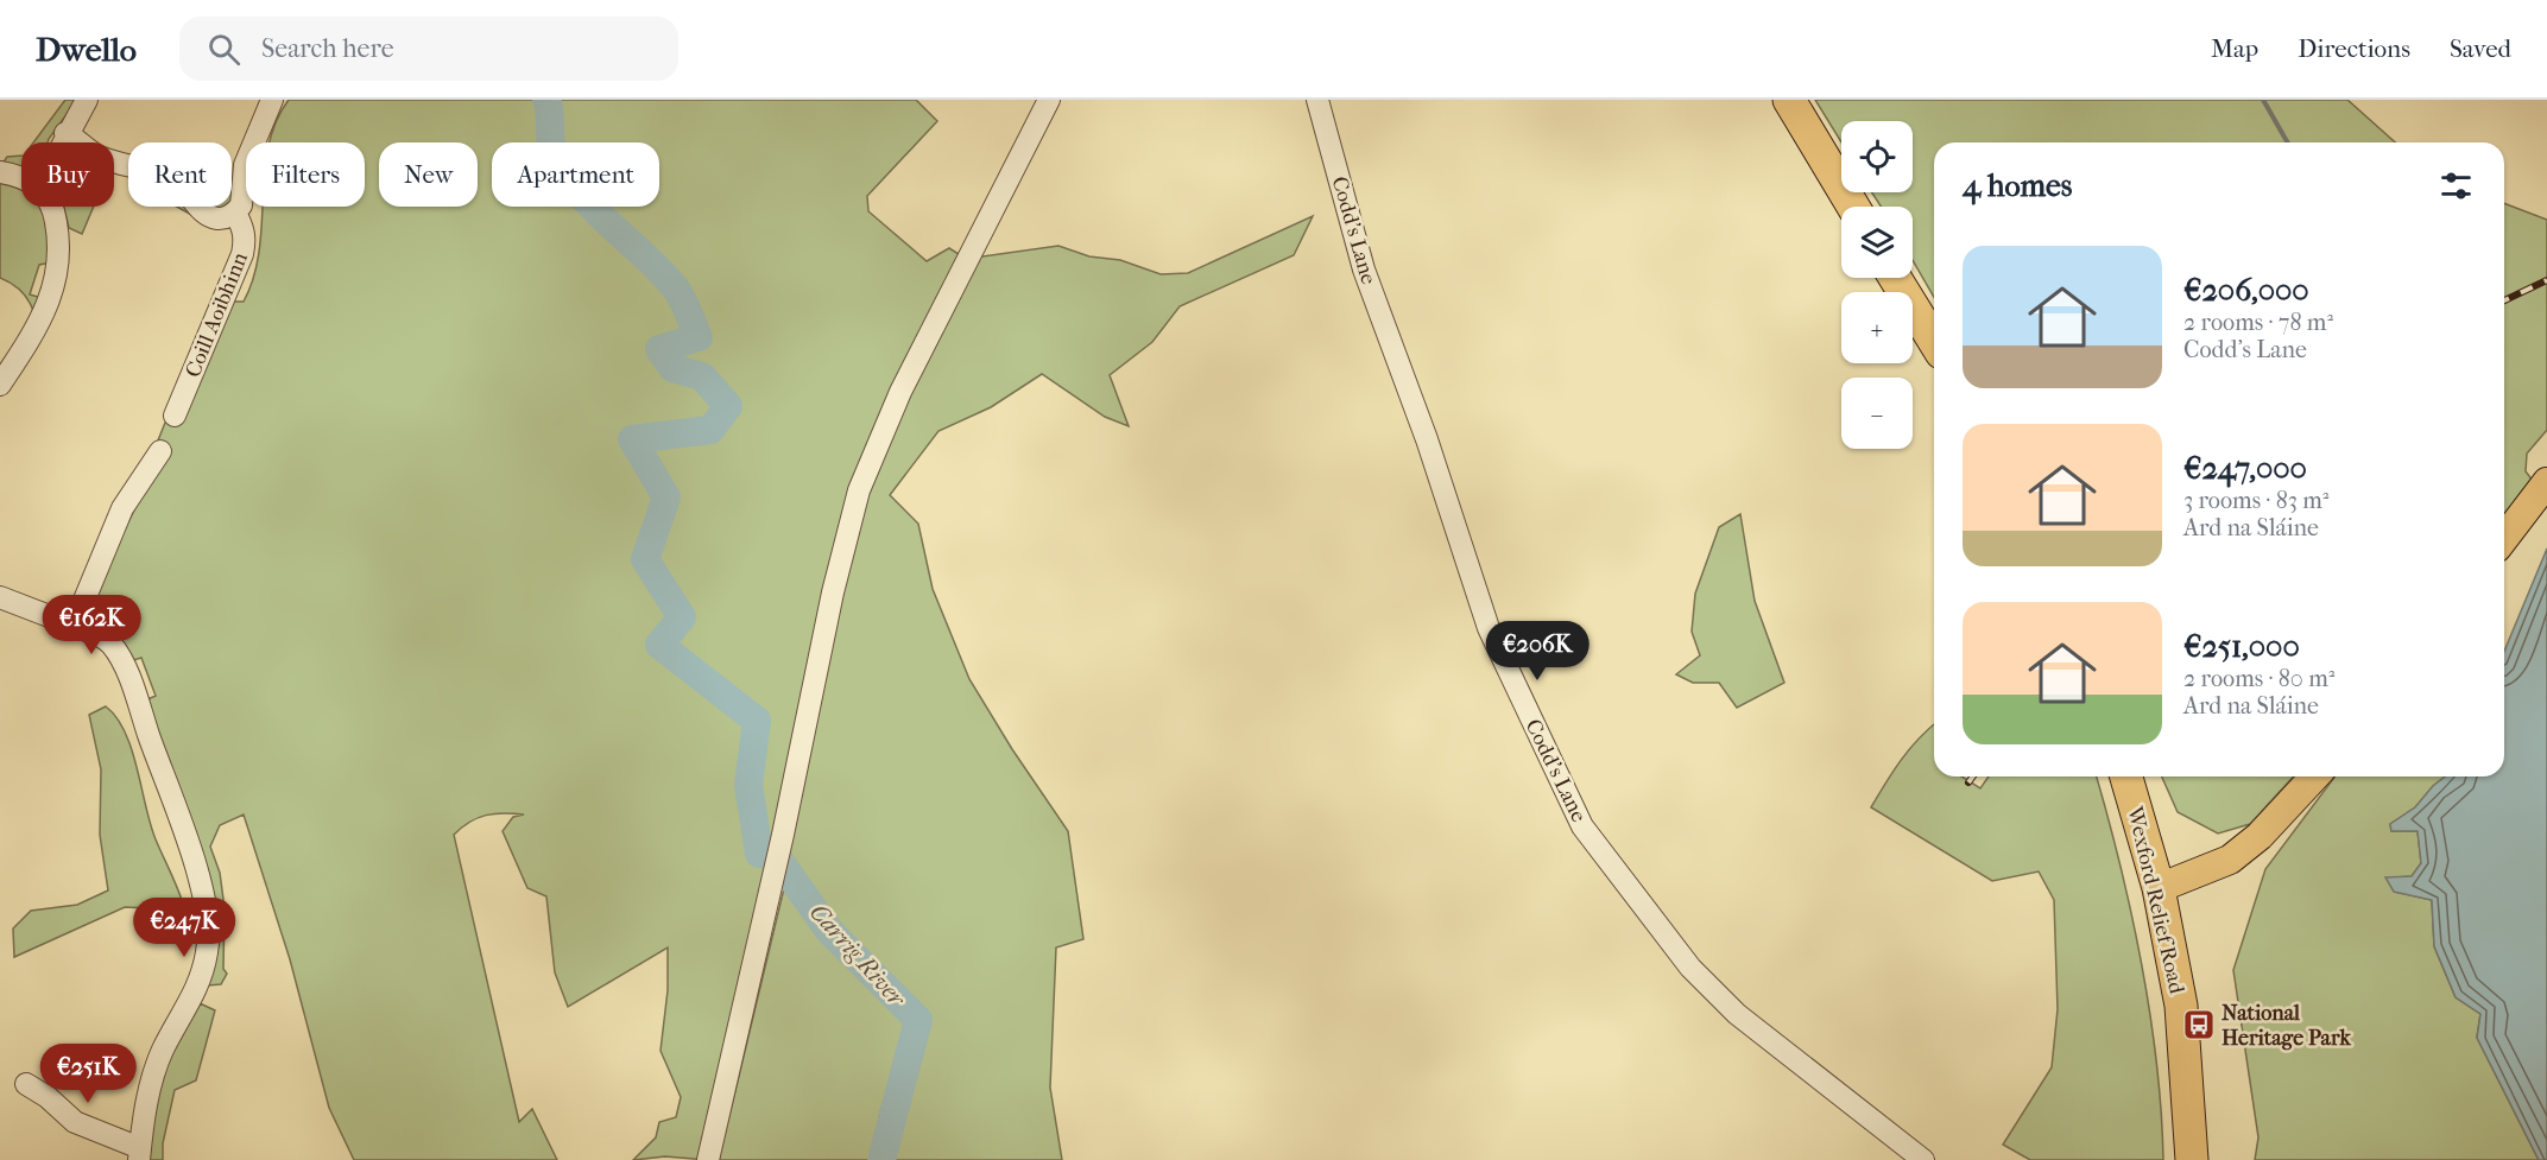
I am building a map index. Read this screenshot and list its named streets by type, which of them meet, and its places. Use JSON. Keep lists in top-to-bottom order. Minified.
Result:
{"streets":{"highway":["Wexford Relief Road"],"street":["Codd's Lane","Coill Aoibhinn"]},"water":["Carrig River"],"places":{"bus stop":["National Heritage Park"]},"page":{"header":"Dwello","search":"Search here","nav":["Map","Directions","Saved"],"map_buttons":["+","−"],"chip":["Buy","Rent","Filters","New","Apartment"],"heading":"4 homes","list":[{"name":"€206,000","note":"2 rooms · 78 m² · Codd's Lane"},{"name":"€247,000","note":"3 rooms · 83 m² · Ard na Sláine"},{"name":"€251,000","note":"2 rooms · 80 m² · Ard na Sláine"}],"price":["€162K","€206K","€247K","€251K"]}}
